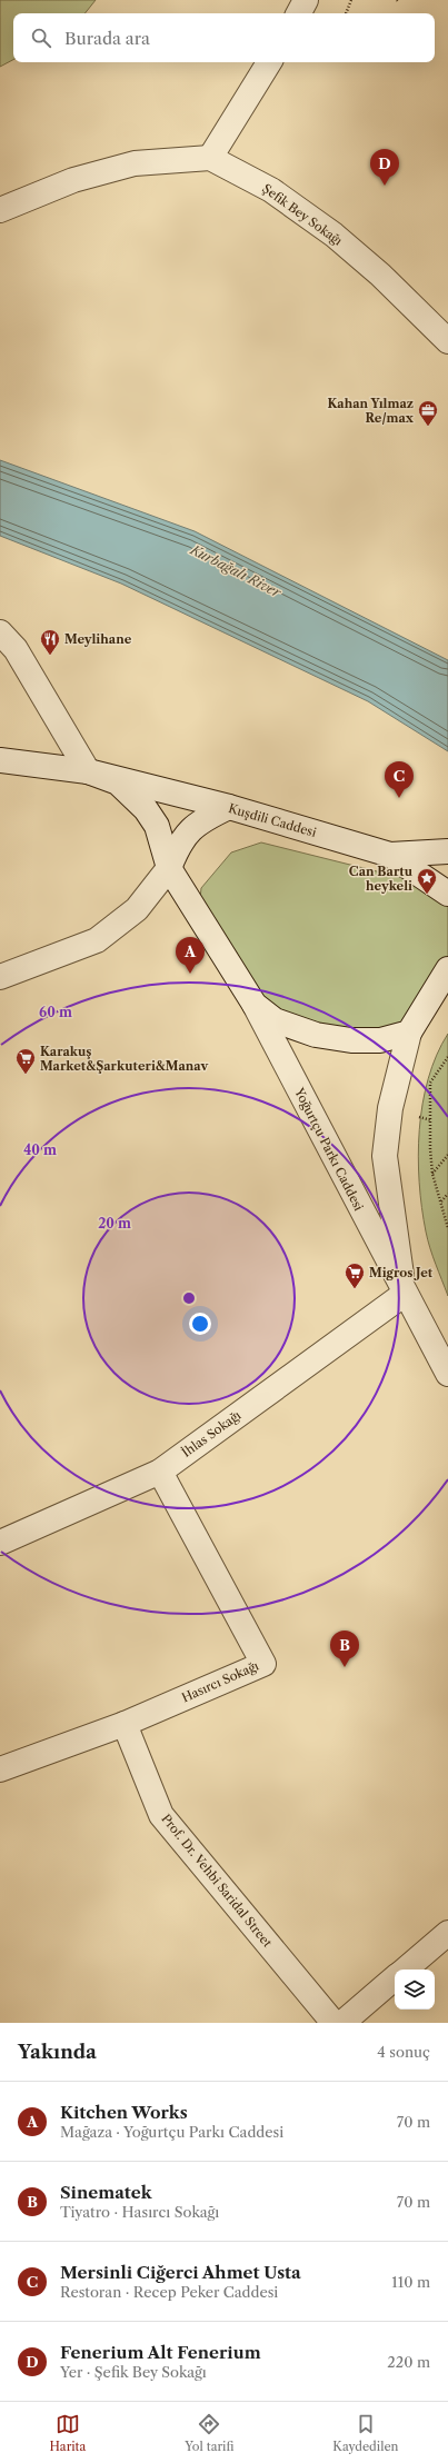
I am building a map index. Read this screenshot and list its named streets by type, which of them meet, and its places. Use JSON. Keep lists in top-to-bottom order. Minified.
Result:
{"streets":{"street":["Şefik Bey Sokağı","Kuşdili Caddesi","Yoğurtçu Parkı Caddesi","İhlas Sokağı","Hasırcı Sokağı","Prof. Dr. Vehbi Saridal Street"]},"crossings":[["Kuşdili Caddesi","Yoğurtçu Parkı Caddesi"],["Yoğurtçu Parkı Caddesi","İhlas Sokağı"],["İhlas Sokağı","Hasırcı Sokağı"],["Hasırcı Sokağı","Prof. Dr. Vehbi Saridal Street"]],"water":["Kurbağalı River"],"places":{"office":["Kahan Yılmaz Re/max"],"restaurant":["Meylihane"],"place":["Can Bartu heykeli"],"supermarket":["Karakuş Market&Şarkuteri&Manav","Migros Jet"]},"page":{"search":"Burada ara","pins":["D","C","A","B"],"heading":["Yakında","4 sonuç"],"list":[{"mark":"A","name":"Kitchen Works","note":"Mağaza · Yoğurtçu Parkı Caddesi","value":"70 m"},{"mark":"B","name":"Sinematek","note":"Tiyatro · Hasırcı Sokağı","value":"70 m"},{"mark":"C","name":"Mersinli Ciğerci Ahmet Usta","note":"Restoran · Recep Peker Caddesi","value":"110 m"},{"mark":"D","name":"Fenerium Alt Fenerium","note":"Yer · Şefik Bey Sokağı","value":"220 m"}],"nav":["Harita","Yol tarifi","Kaydedilen"]},"rings":["60 m","40 m","20 m"]}
